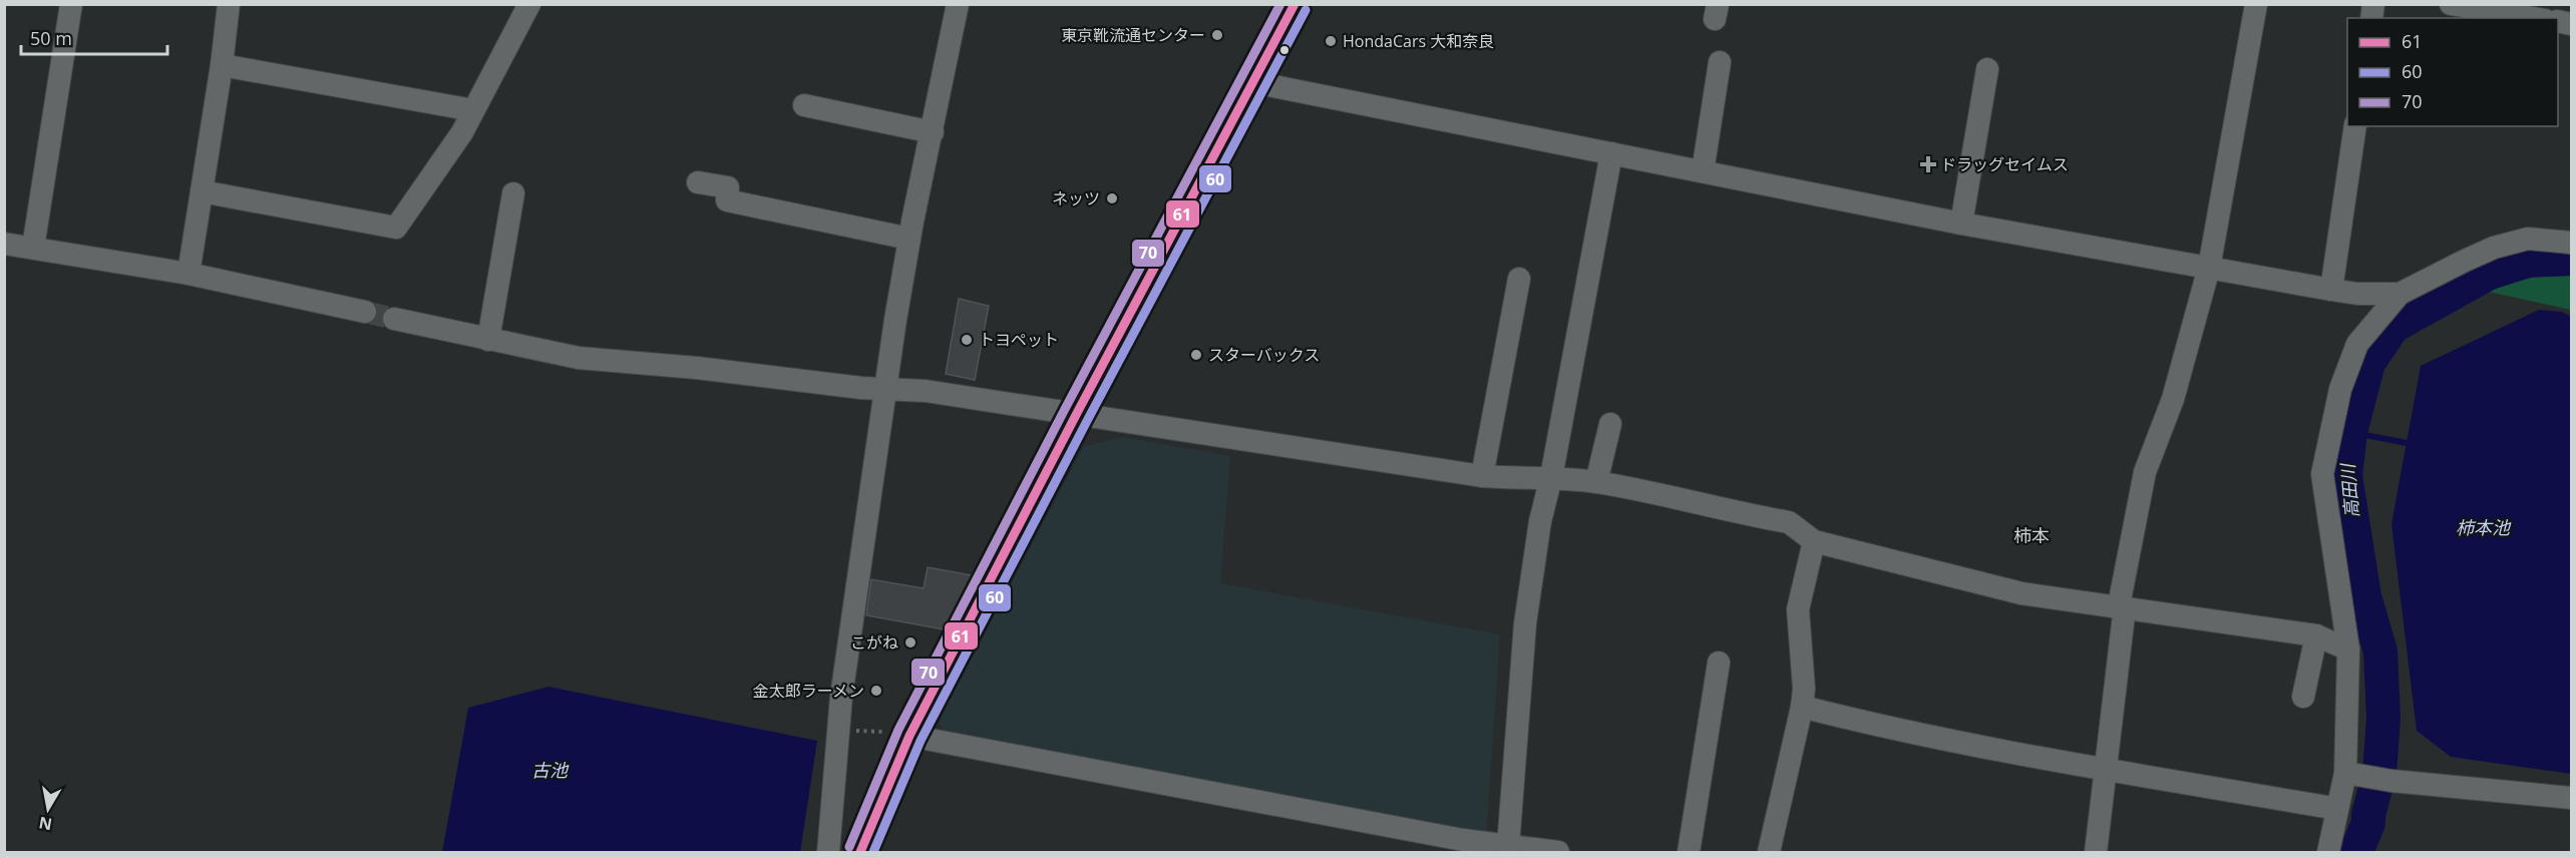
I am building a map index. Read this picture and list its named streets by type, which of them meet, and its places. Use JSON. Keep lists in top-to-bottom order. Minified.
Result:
{"districts":["柿本"],"water":["高田川","柿本池","古池"],"places":{"other":["東京靴流通センター","HondaCars 大和奈良","ネッツ","トヨペット","スターバックス","こがね","金太郎ラーメン"],"health":["ドラッグセイムス"]},"lines":["transit line 61","transit line 70","transit line 60"],"legend":["61","60","70"],"scale_bar":"50 m","north":"bottom"}
